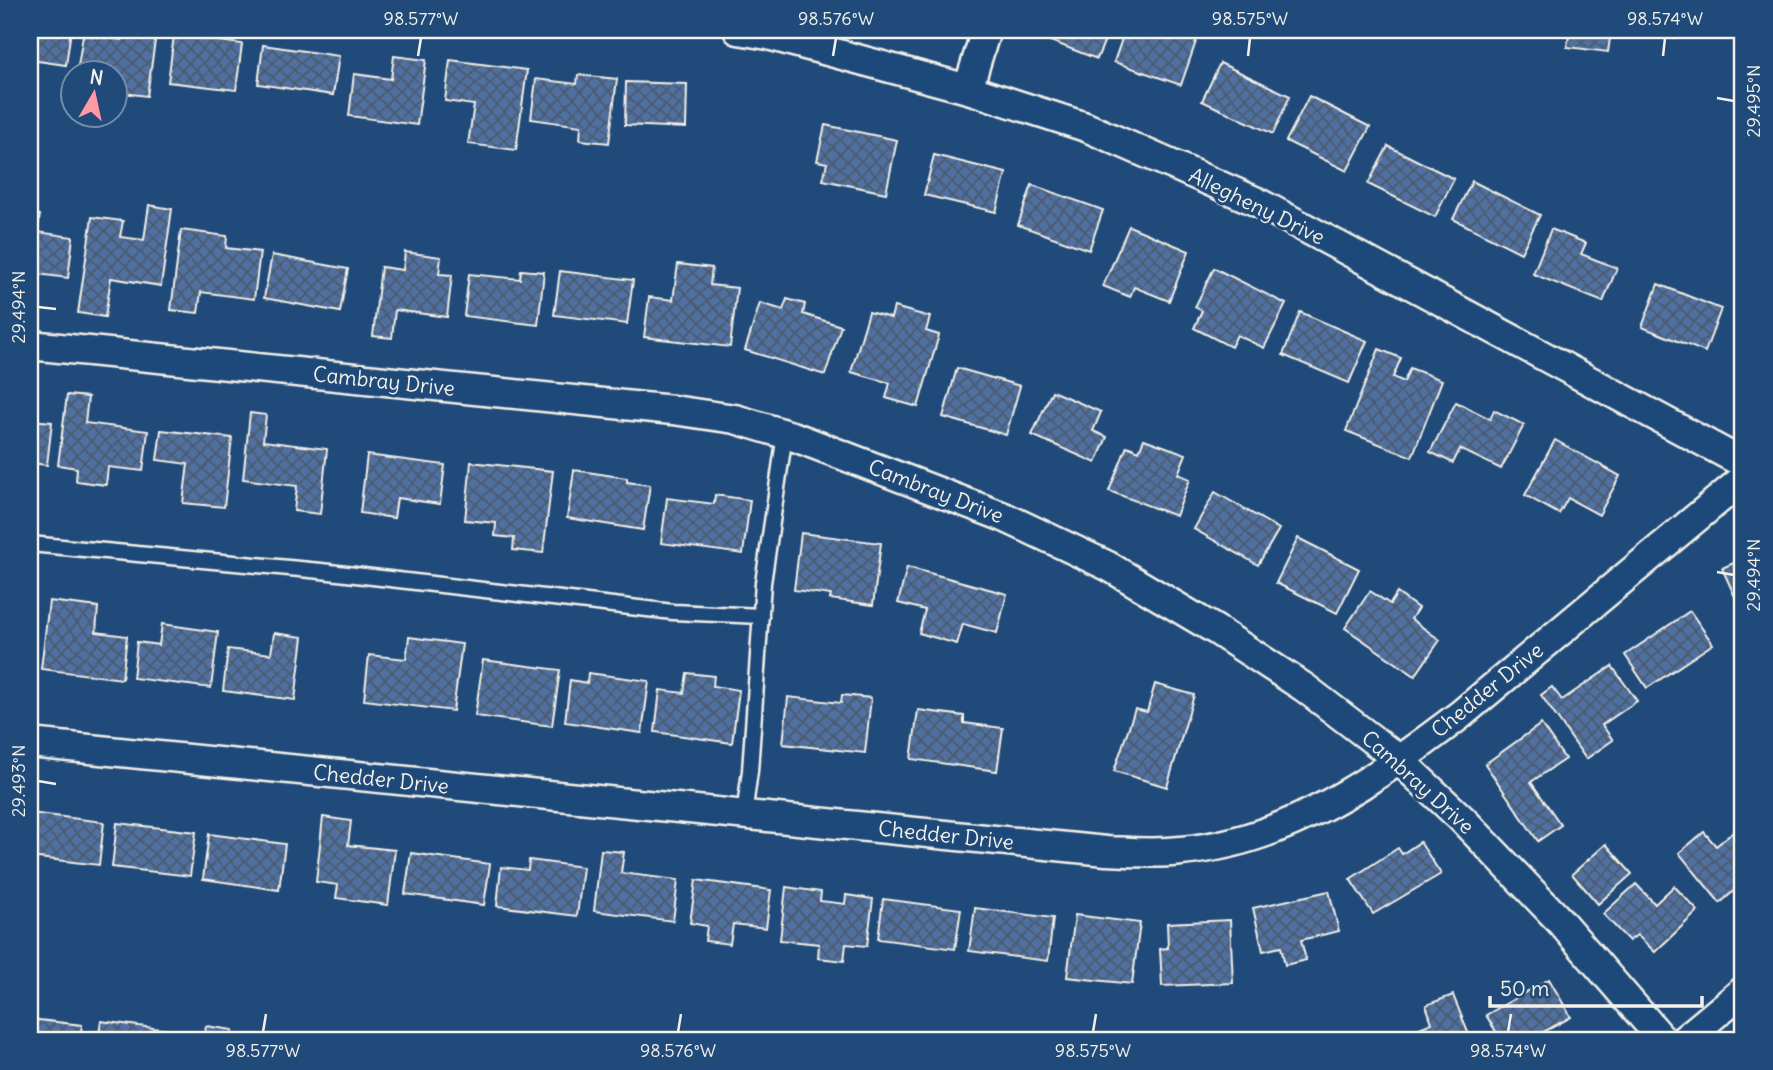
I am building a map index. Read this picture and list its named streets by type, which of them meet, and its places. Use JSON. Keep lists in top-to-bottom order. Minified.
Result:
{"streets":{"street":["Allegheny Drive","Cambray Drive","Chedder Drive"]},"crossings":[["Cambray Drive","Chedder Drive"]],"scale_bar":"50 m","north":"top","coordinates":["98.577°W","98.576°W","98.575°W","98.574°W","29.495°N","29.494°N","29.493°N"]}
